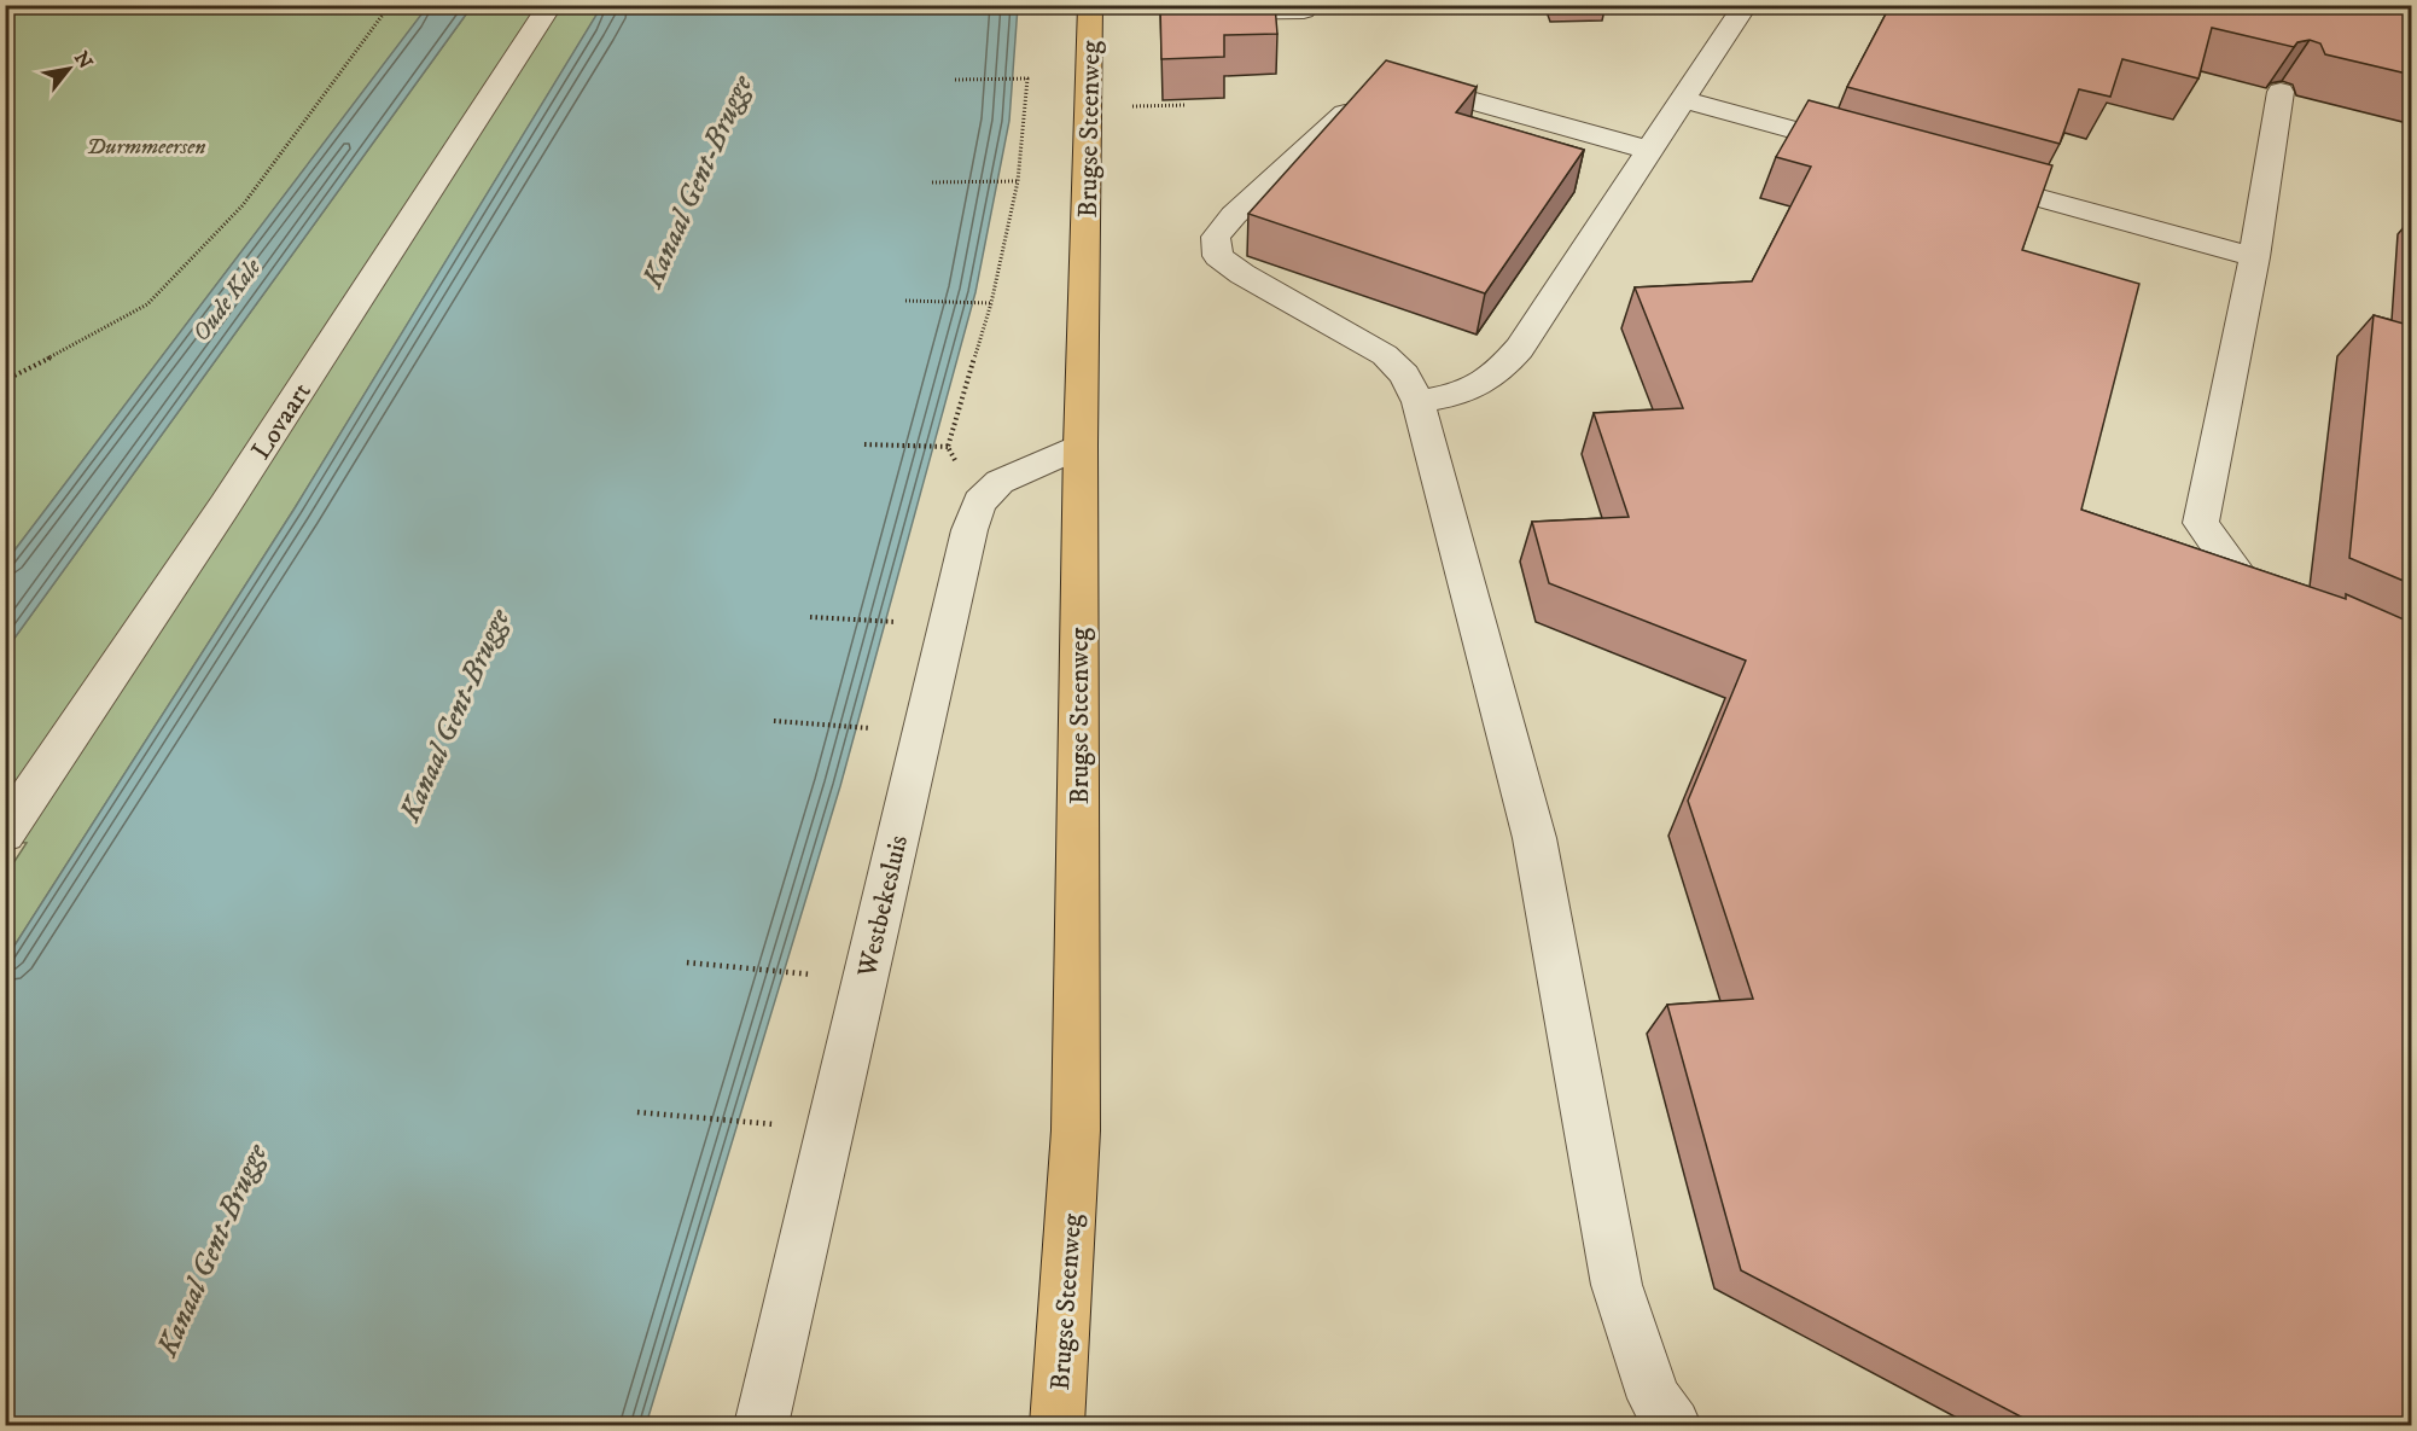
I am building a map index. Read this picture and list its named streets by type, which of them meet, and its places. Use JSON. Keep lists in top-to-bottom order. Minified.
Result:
{"streets":{"main road":["Brugse Steenweg"],"street":["Lovaart","Westbekesluis"]},"water":["Kanaal Gent-Brugge","Oude Kale"],"parks":["Durmmeersen"],"north":"top right"}
